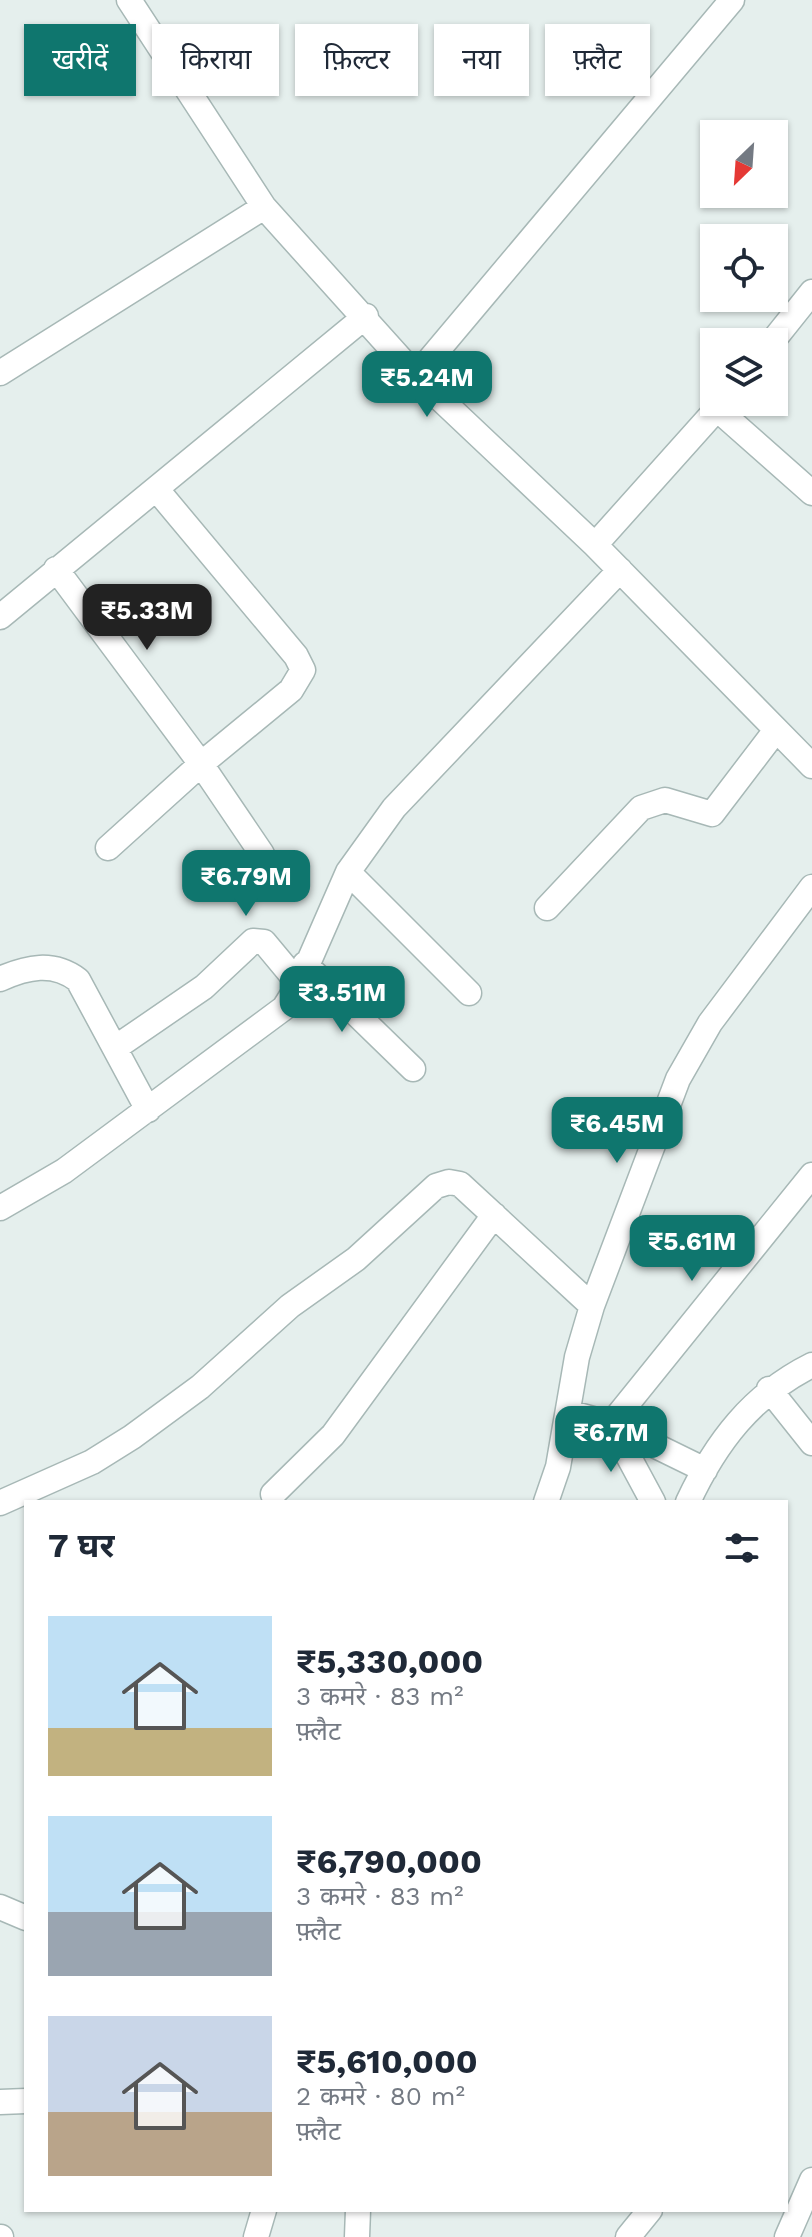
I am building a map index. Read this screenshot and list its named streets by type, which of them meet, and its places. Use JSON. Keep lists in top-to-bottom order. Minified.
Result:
{"north":"bottom left","page":{"chip":["खरीदें","किराया","फ़िल्टर","नया","फ़्लैट"],"price":["₹5.24M","₹5.33M","₹6.79M","₹3.51M","₹6.45M","₹5.61M","₹6.7M"],"heading":"7 घर","list":[{"name":"₹5,330,000","note":"3 कमरे · 83 m² · फ़्लैट"},{"name":"₹6,790,000","note":"3 कमरे · 83 m² · फ़्लैट"},{"name":"₹5,610,000","note":"2 कमरे · 80 m² · फ़्लैट"}]}}
